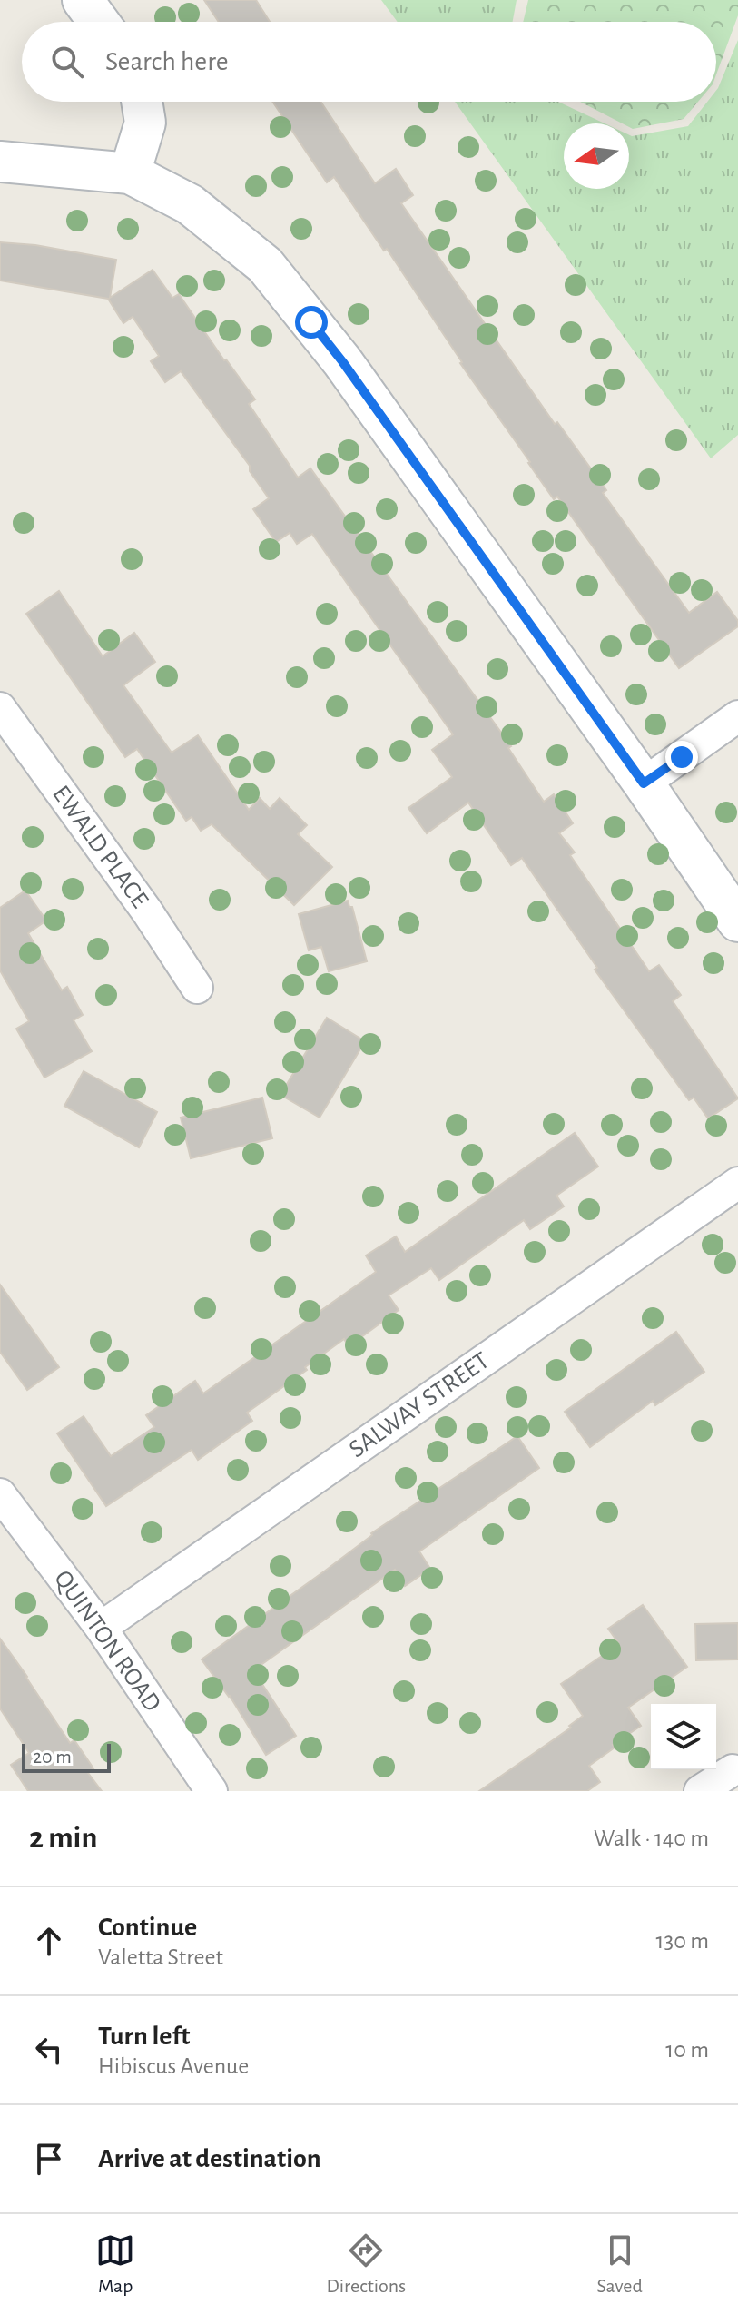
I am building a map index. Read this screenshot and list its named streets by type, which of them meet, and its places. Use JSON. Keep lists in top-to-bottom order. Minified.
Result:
{"streets":{"street":["EWALD PLACE","SALWAY STREET","QUINTON ROAD"]},"crossings":[["SALWAY STREET","QUINTON ROAD"]],"scale_bar":"20 m","north":"left","page":{"search":"Search here","scale":"20 m","heading":["2 min","Walk · 140 m"],"list":[["Continue","Valetta Street","130 m"],["Turn left","Hibiscus Avenue","10 m"],"Arrive at destination"],"nav":["Map","Directions","Saved"]}}
